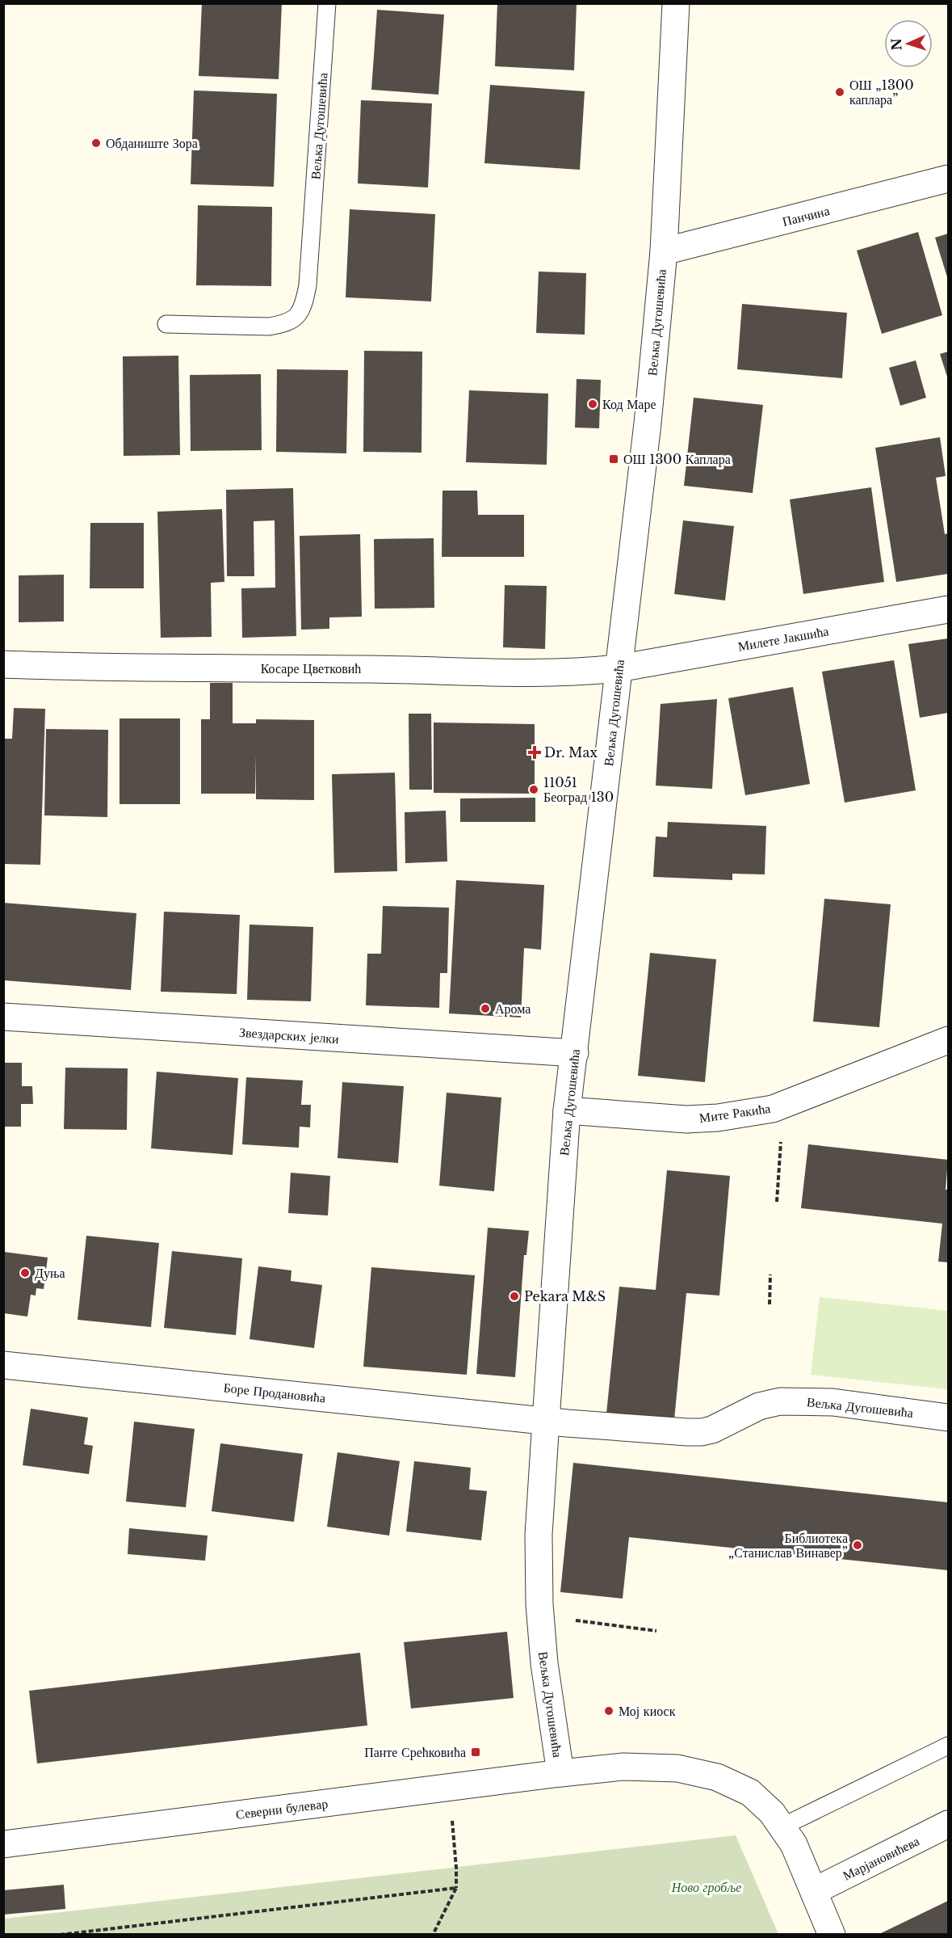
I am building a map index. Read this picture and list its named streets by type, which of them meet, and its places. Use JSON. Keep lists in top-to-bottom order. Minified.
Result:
{"streets":{"street":["Вељка Дугошевића","Панчина","Милете Јакшића","Косаре Цветковић","Звездарских јелки","Мите Ракића","Боре Продановића","Северни булевар","Марјановићева"]},"crossings":[["Вељка Дугошевића","Панчина"],["Вељка Дугошевића","Милете Јакшића"],["Вељка Дугошевића","Косаре Цветковић"],["Вељка Дугошевића","Звездарских јелки"],["Вељка Дугошевића","Мите Ракића"],["Вељка Дугошевића","Боре Продановића"],["Вељка Дугошевића","Северни булевар"],["Вељка Дугошевића","Марјановићева"],["Милете Јакшића","Косаре Цветковић"]],"parks":["Ново гробље"],"places":{"other":["ОШ „1300 каплара”","Обданиште Зора","Код Маре","11051 Београд 130","Арома","Дуња","Pekara M&S","Библиотека „Станислав Винавер”","Мој киоск"],"transit":["ОШ 1300 Каплара","Панте Срећковића"],"health":["Dr. Max"]},"north":"left"}
